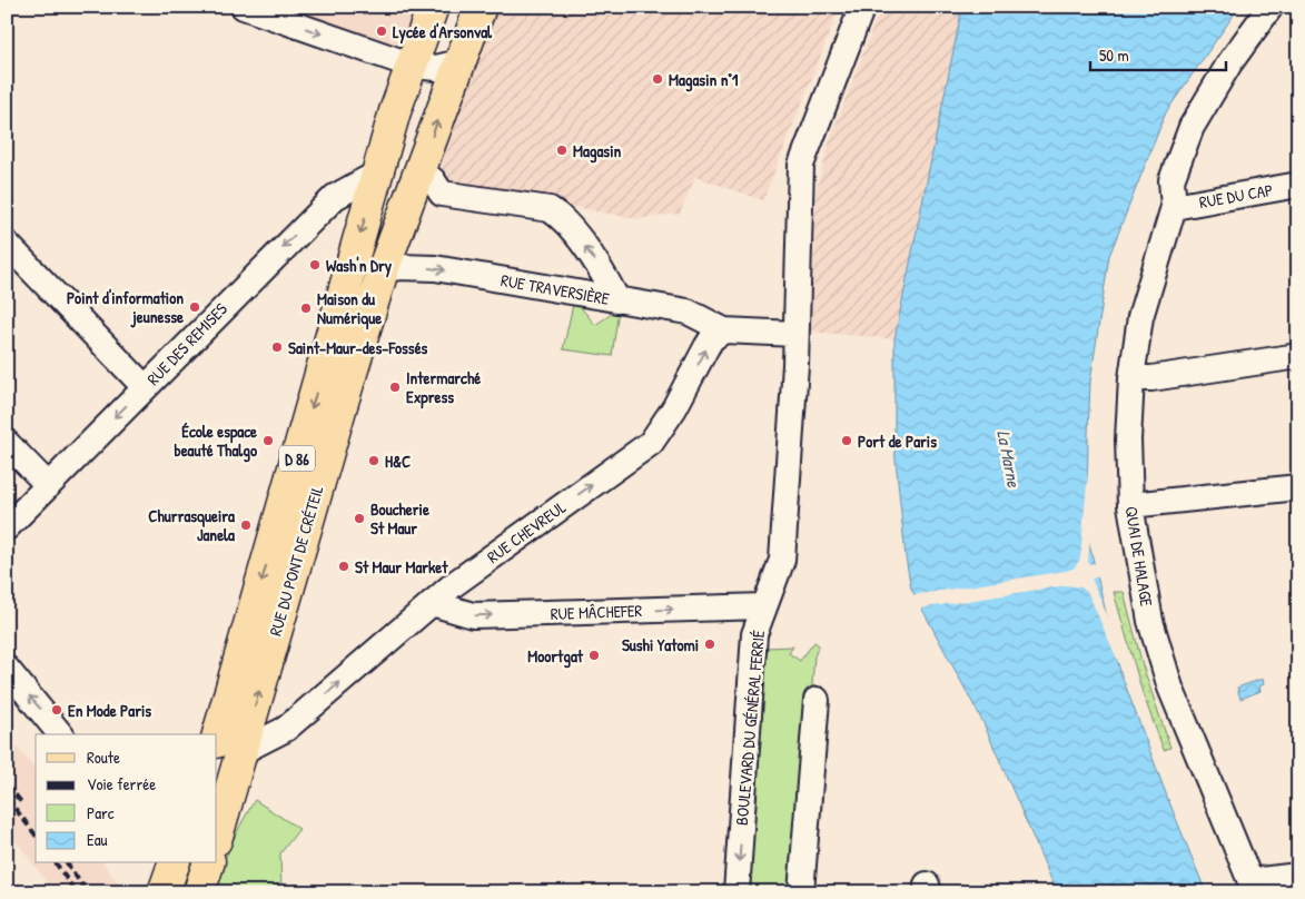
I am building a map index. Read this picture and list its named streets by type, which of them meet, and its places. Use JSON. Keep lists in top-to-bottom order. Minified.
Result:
{"streets":{"main road":["D 86","RUE DU PONT DE CRÉTEIL"],"street":["RUE DU CAP","RUE TRAVERSIÈRE","RUE DES REMISES","RUE CHEVREUL","QUAI DE HALAGE","RUE MÂCHEFER","BOULEVARD DU GÉNÉRAL FERRIÉ"]},"crossings":[["RUE DU CAP","QUAI DE HALAGE"],["RUE TRAVERSIÈRE","RUE CHEVREUL"],["RUE TRAVERSIÈRE","RUE DU PONT DE CRÉTEIL"],["RUE DES REMISES","RUE DU PONT DE CRÉTEIL"],["RUE CHEVREUL","RUE DU PONT DE CRÉTEIL"],["RUE CHEVREUL","RUE MÂCHEFER"],["RUE MÂCHEFER","BOULEVARD DU GÉNÉRAL FERRIÉ"]],"one_way":["RUE DES REMISES","RUE CHEVREUL","RUE MÂCHEFER"],"water":["La Marne"],"places":["Lycée d'Arsonval","Magasin n°1","Magasin","Wash'n Dry","Point d'information jeunesse","Maison du Numérique","Saint-Maur-des-Fossés","Intermarché Express","École espace beauté Thalgo","Port de Paris","H&C","Boucherie St Maur","Churrasqueira Janela","St Maur Market","Sushi Yatomi","Moortgat","En Mode Paris"],"legend":["Route","Voie ferrée","Parc","Eau"],"scale_bar":"50 m"}
